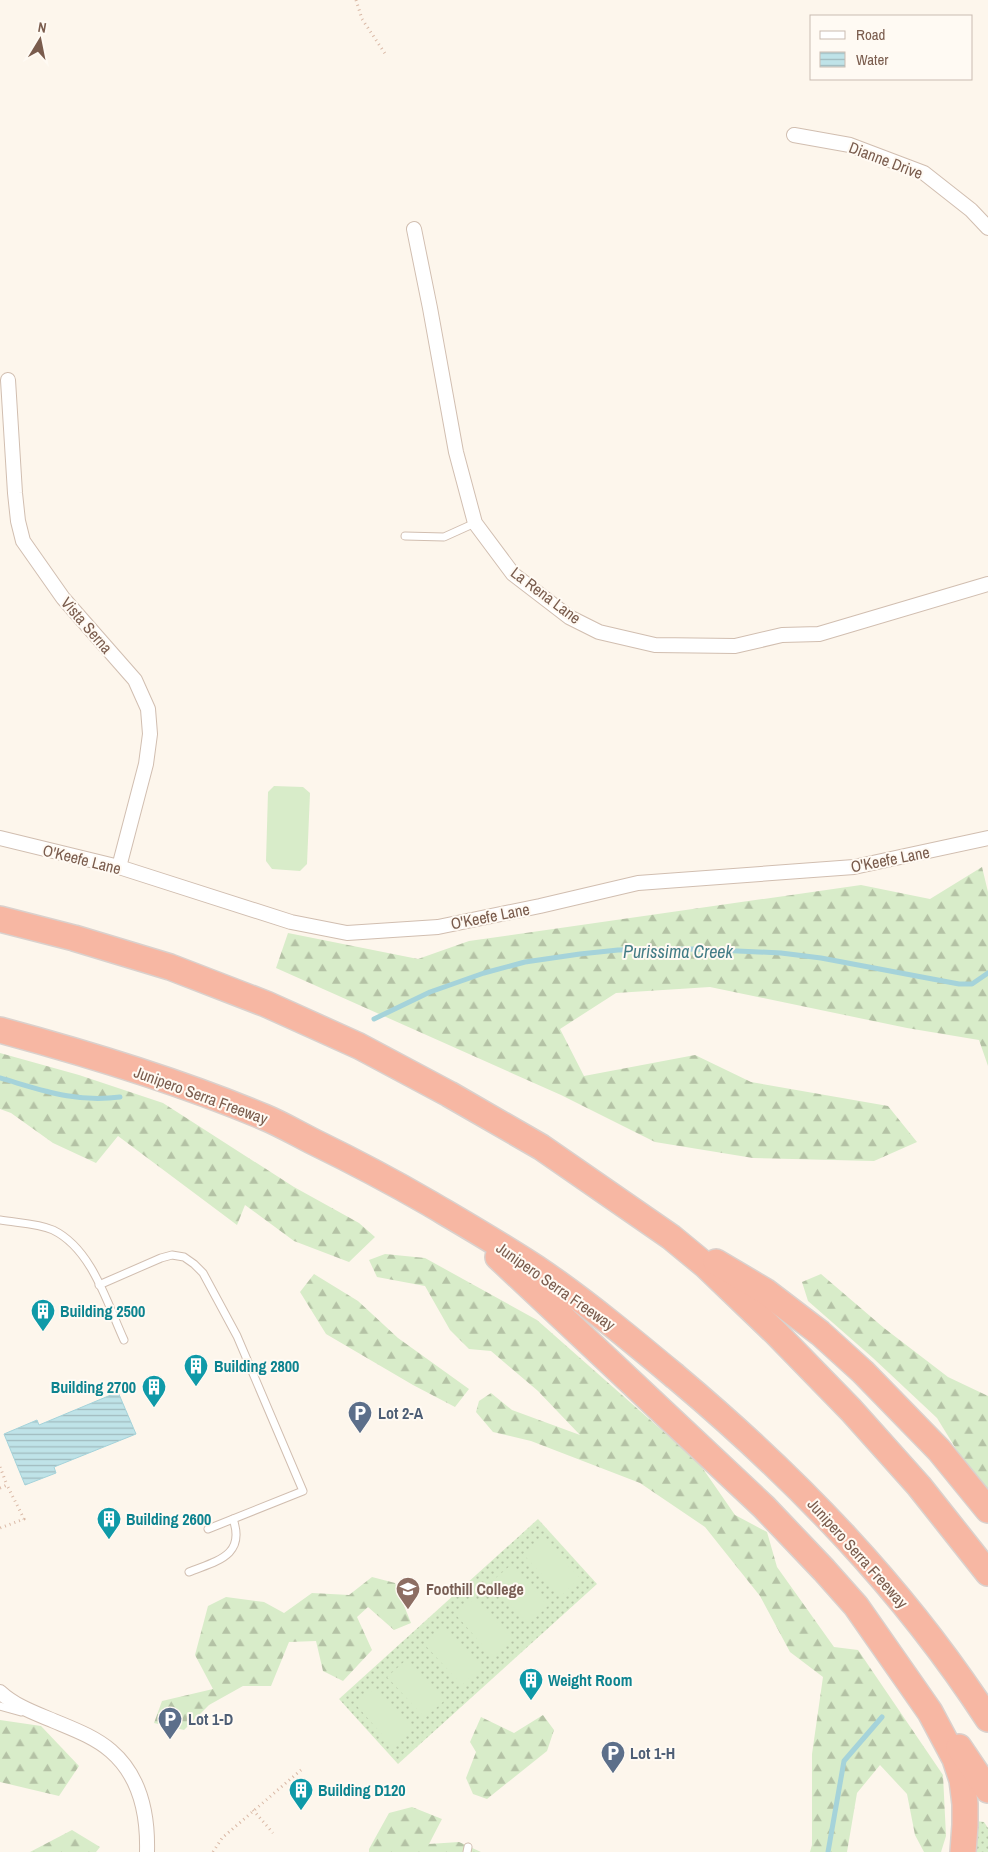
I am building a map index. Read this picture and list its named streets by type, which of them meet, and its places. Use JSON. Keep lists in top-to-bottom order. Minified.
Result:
{"streets":{"highway":["Junipero Serra Freeway"],"street":["Dianne Drive","La Rena Lane","Vista Serna","O'Keefe Lane"]},"crossings":[["Vista Serna","O'Keefe Lane"]],"water":["Purissima Creek"],"places":{"building":["Building 2500","Building 2800","Building 2700","Building 2600","Weight Room","Building D120"],"parking":["Lot 2-A","Lot 1-D","Lot 1-H"],"school or university":["Foothill College"]},"legend":["Road","Water"],"north":"top"}
